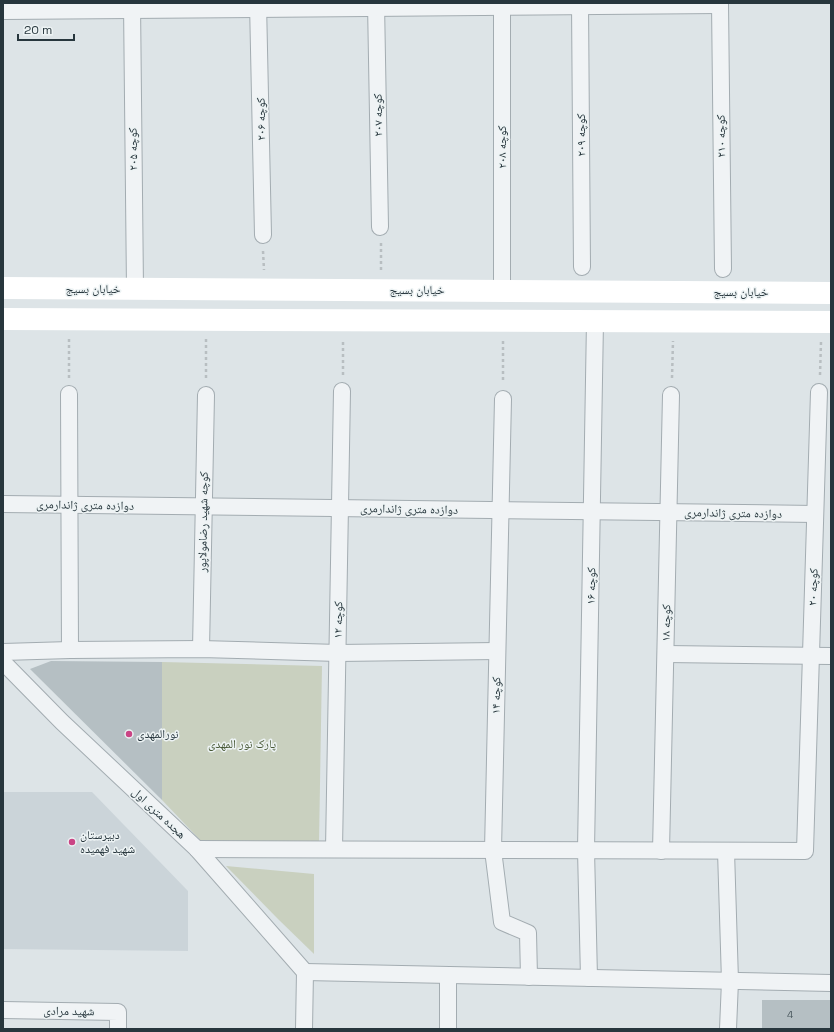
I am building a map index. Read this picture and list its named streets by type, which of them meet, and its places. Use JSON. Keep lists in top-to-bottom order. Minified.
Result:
{"streets":{"main road":["خیابان بسیج"],"street":["۲۰۷ کوچه","۲۰۶ کوچه","۲۰۹ کوچه","۲۱۰ کوچه","۲۰۸ کوچه","۲۰۵ کوچه","دوازده متری ژاندارمری","کوچه شهید رضامولاپور","۱۶ کوچه","۲۰ کوچه","۱۲ کوچه","۱۸ کوچه","‍‍ ۱۴ کوچه","هجده متری اول","شهید مرادی"]},"crossings":[["۲۰۸ کوچه","خیابان بسیج"],["۲۰۵ کوچه","خیابان بسیج"],["دوازده متری ژاندارمری","کوچه شهید رضامولاپور"],["دوازده متری ژاندارمری","۱۶ کوچه"],["دوازده متری ژاندارمری","۲۰ کوچه"],["دوازده متری ژاندارمری","۱۲ کوچه"],["دوازده متری ژاندارمری","۱۸ کوچه"],["دوازده متری ژاندارمری","‍‍ ۱۴ کوچه"]],"parks":["پارک نور المهدی"],"places":["نورالمهدی","دبیرستان شهید فهمیده"],"house_numbers":["4"],"scale_bar":"20 m"}
